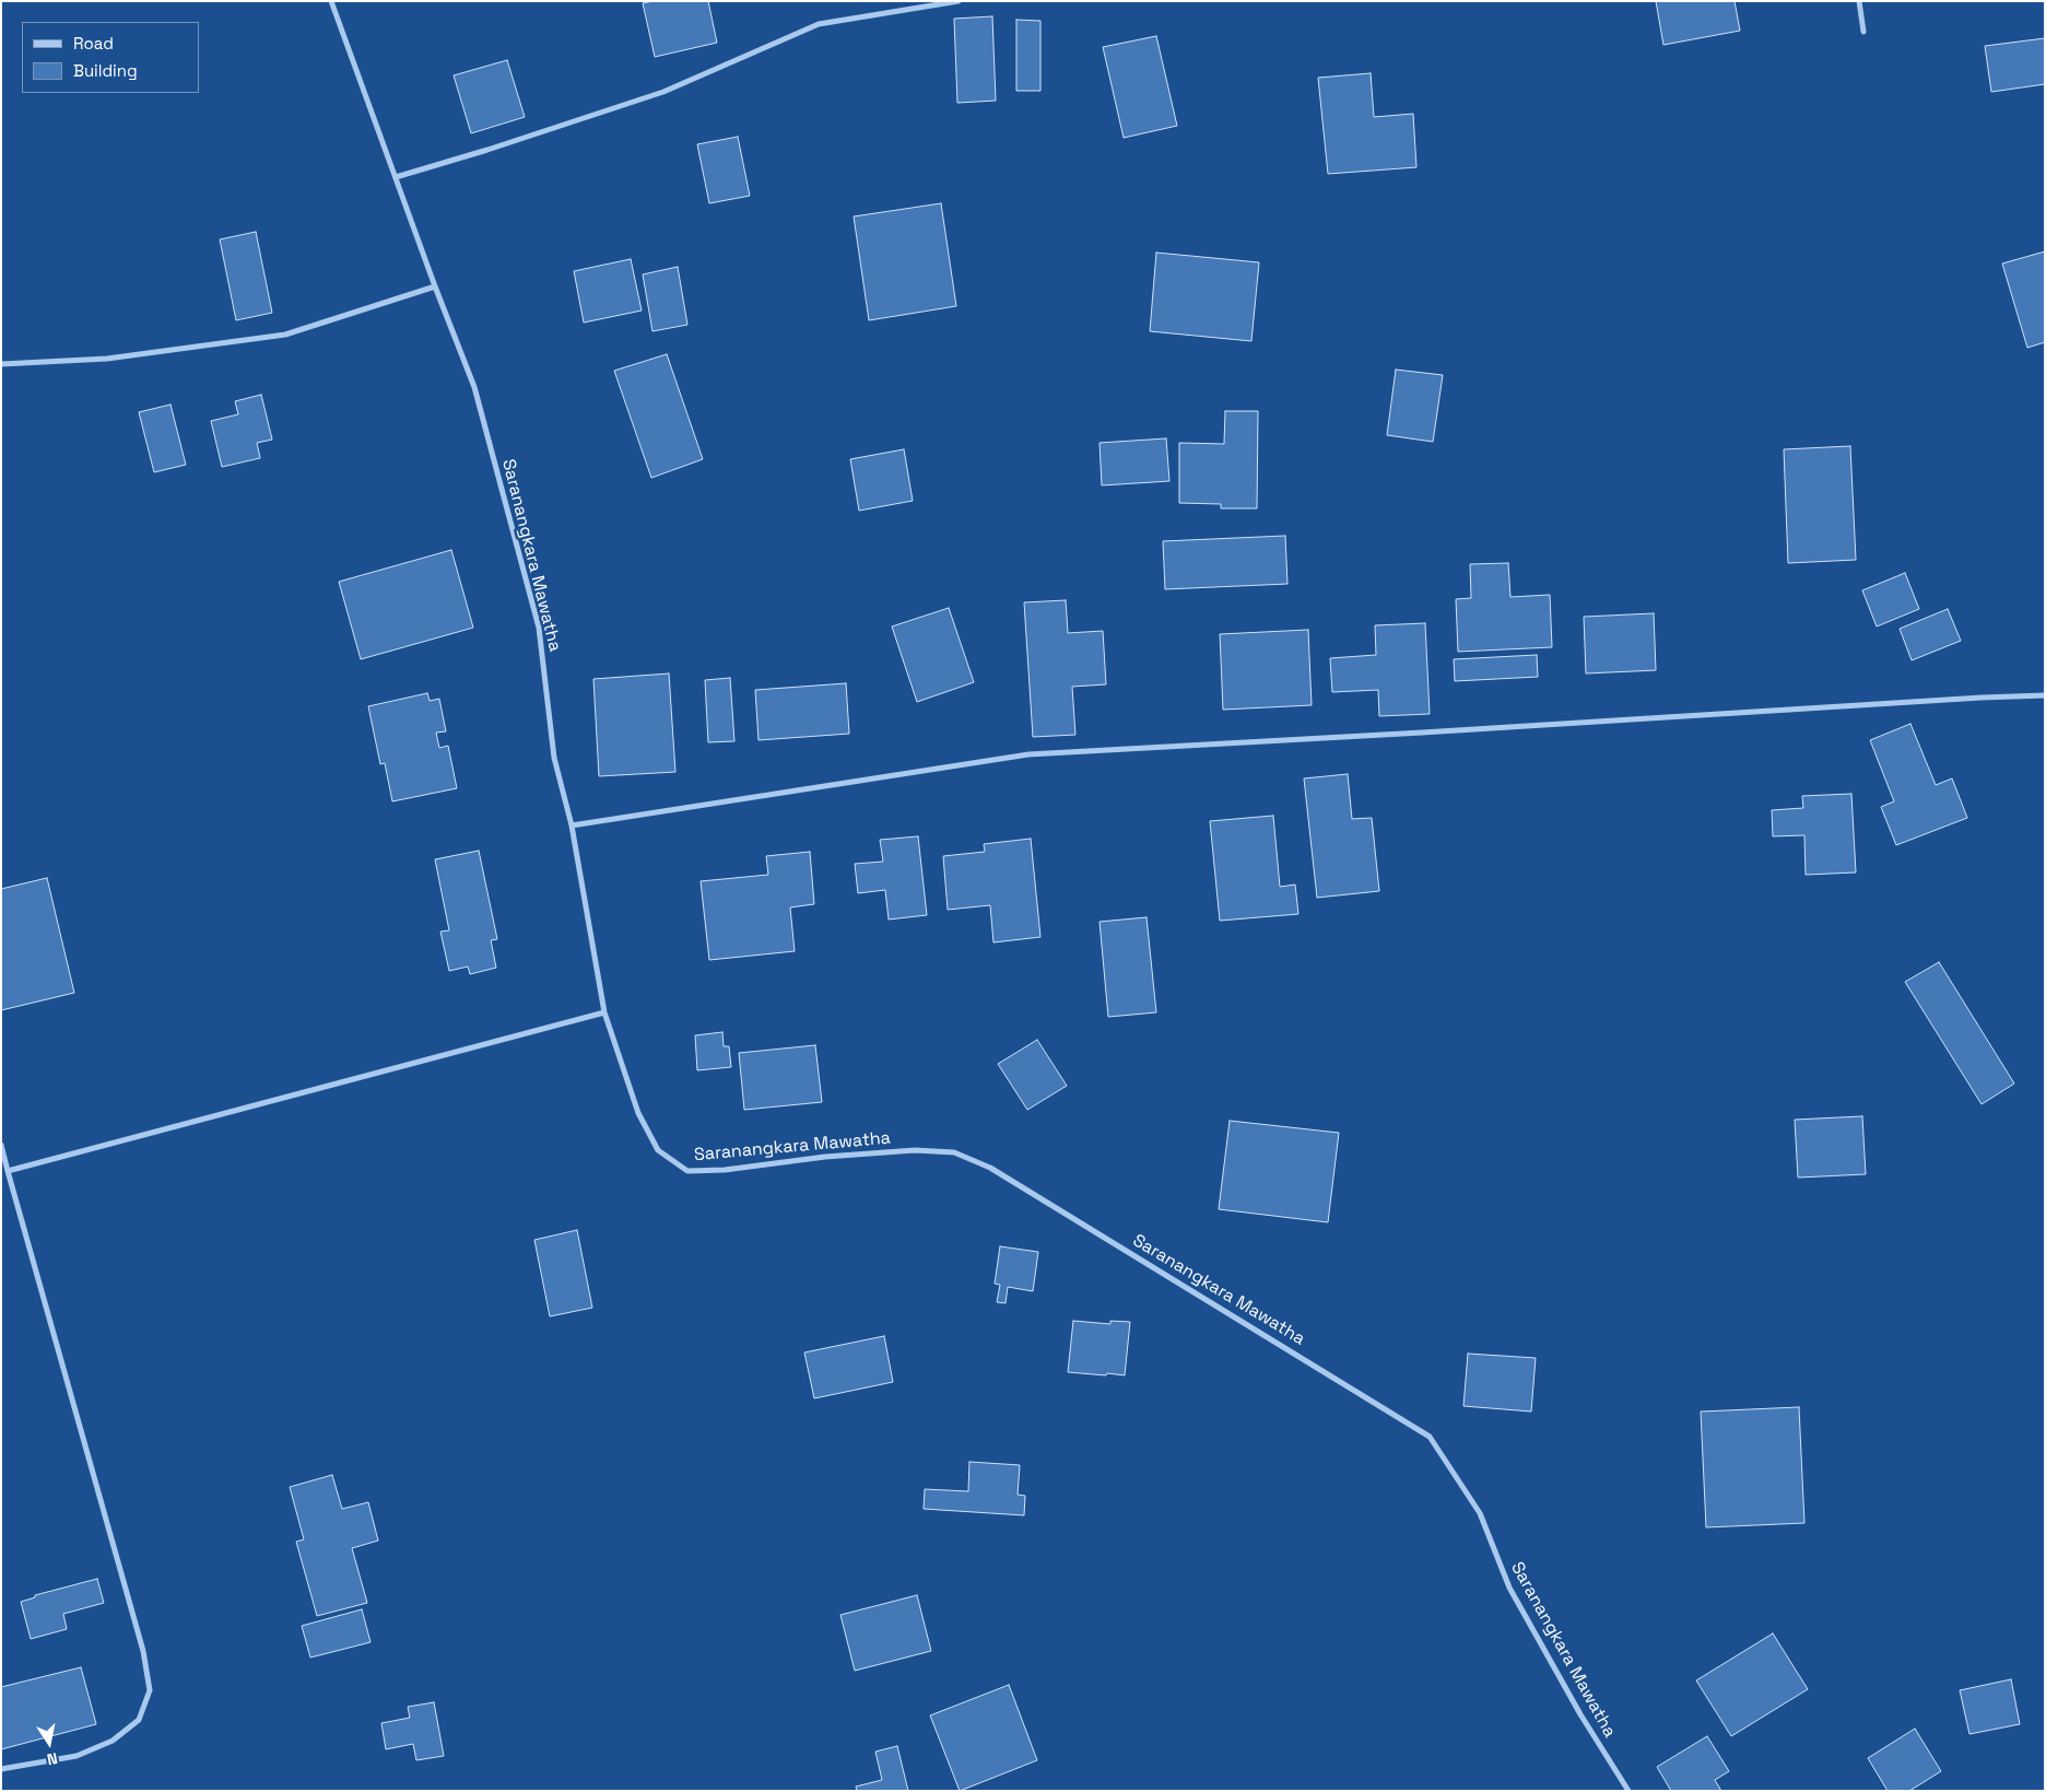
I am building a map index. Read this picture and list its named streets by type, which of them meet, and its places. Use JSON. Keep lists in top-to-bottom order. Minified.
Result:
{"streets":{"street":["Saranangkara Mawatha"]},"legend":["Road","Building"],"north":"bottom"}
